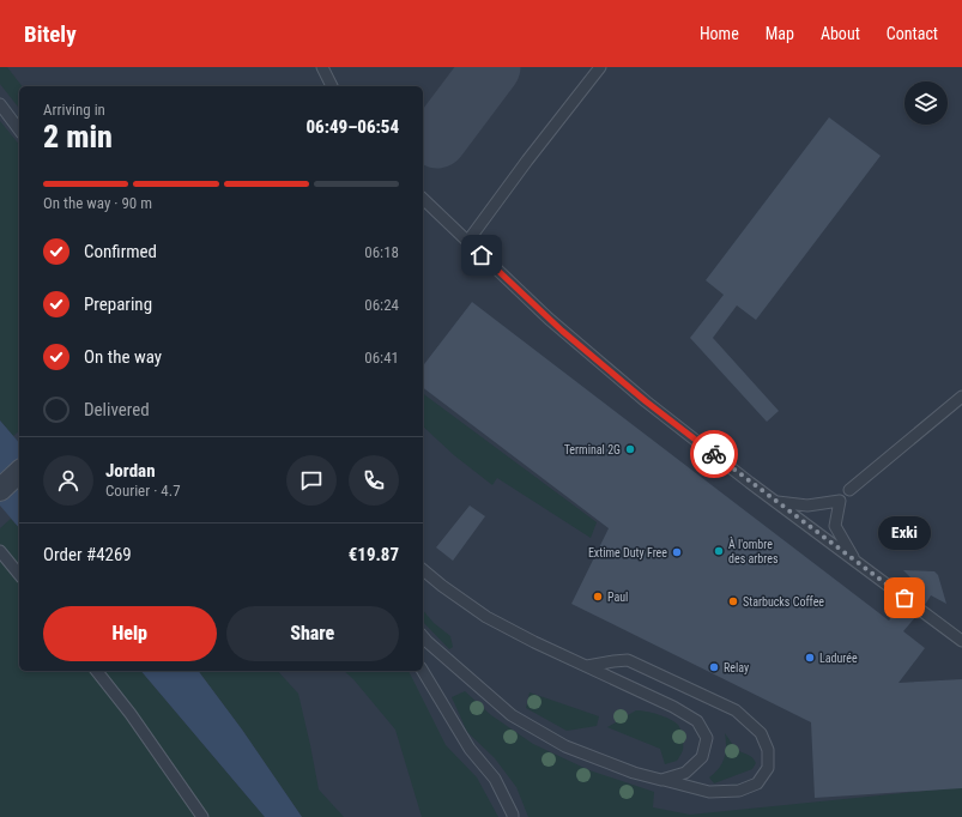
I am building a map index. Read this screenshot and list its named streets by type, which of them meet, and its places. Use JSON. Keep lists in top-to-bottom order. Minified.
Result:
{"places":["Terminal 2G","À l'ombre des arbres","Extime Duty Free","Paul","Exki","Starbucks Coffee","Ladurée","Relay"],"page":{"header":"Bitely","nav":["Home","Map","About","Contact"],"heading":["2 min","Arriving in","06:49–06:54"],"panel":["Jordan","Courier · 4.7","Order #4269","€19.87"],"bar":"On the way · 90 m","list":[["Confirmed","06:18"],["Preparing","06:24"],["On the way","06:41"],"Delivered"],"bubble":"Exki","buttons":["Help","Share"]}}
